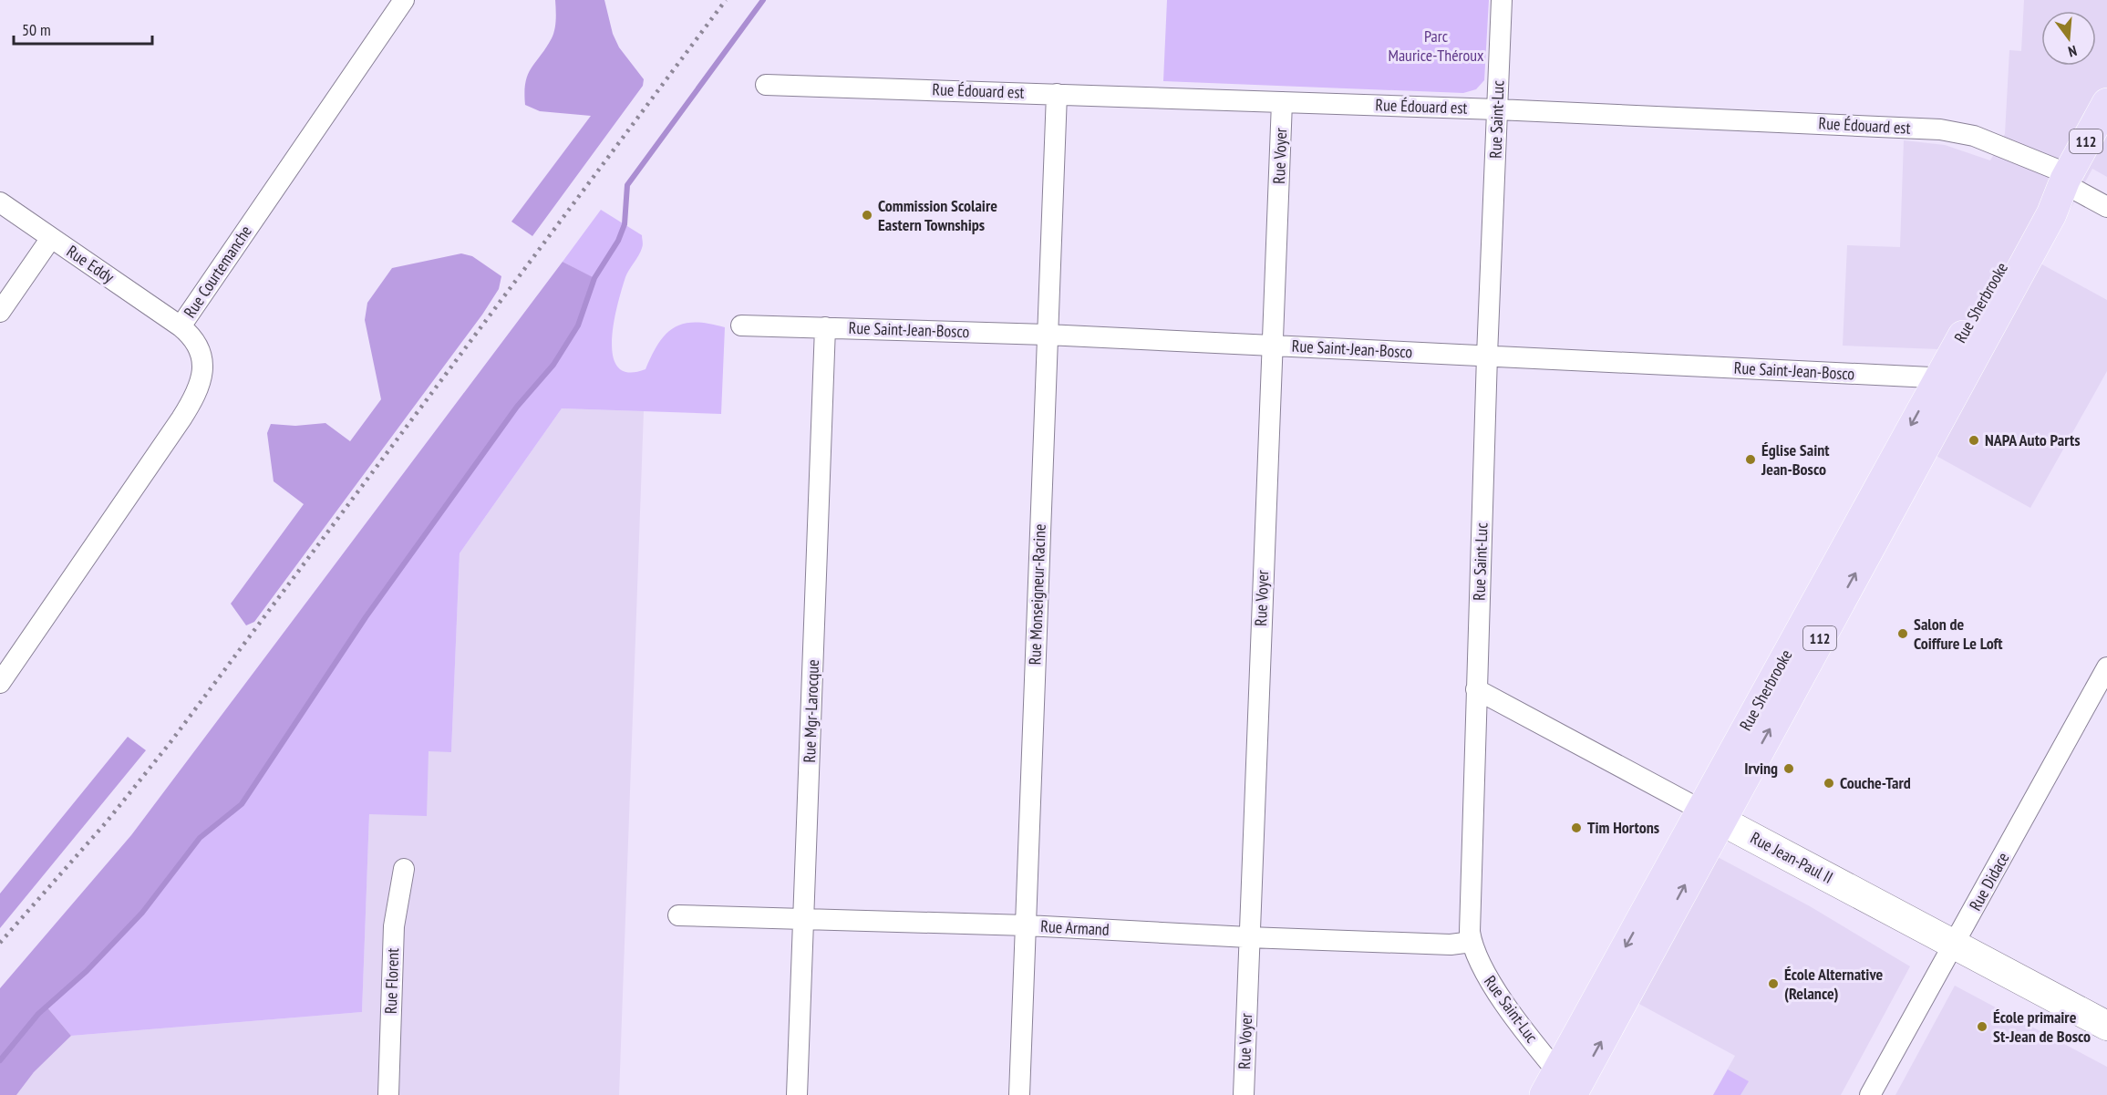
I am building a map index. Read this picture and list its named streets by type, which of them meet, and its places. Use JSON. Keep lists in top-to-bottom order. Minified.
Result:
{"streets":{"main road":["112","Rue Sherbrooke"],"street":["Rue Édouard est","Rue Saint-Luc","Rue Voyer","Rue Eddy","Rue Courtemanche","Rue Saint-Jean-Bosco","Rue Monseigneur-Racine","Rue Mgr-Larocque","Rue Jean-Paul II","Rue Didace","Rue Armand","Rue Florent"]},"crossings":[["Rue Édouard est","Rue Saint-Luc"],["Rue Édouard est","Rue Voyer"],["Rue Édouard est","Rue Sherbrooke"],["Rue Édouard est","Rue Monseigneur-Racine"],["Rue Saint-Luc","Rue Sherbrooke"],["Rue Saint-Luc","Rue Saint-Jean-Bosco"],["Rue Saint-Luc","Rue Jean-Paul II"],["Rue Saint-Luc","Rue Armand"],["Rue Voyer","Rue Saint-Jean-Bosco"],["Rue Voyer","Rue Armand"],["Rue Eddy","Rue Courtemanche"],["Rue Sherbrooke","Rue Saint-Jean-Bosco"],["Rue Sherbrooke","Rue Jean-Paul II"],["Rue Saint-Jean-Bosco","Rue Monseigneur-Racine"],["Rue Saint-Jean-Bosco","Rue Mgr-Larocque"],["Rue Monseigneur-Racine","Rue Armand"],["Rue Mgr-Larocque","Rue Armand"],["Rue Jean-Paul II","Rue Didace"]],"parks":["Parc Maurice-Théroux"],"places":["Commission Scolaire Eastern Townships","NAPA Auto Parts","Église Saint Jean-Bosco","Salon de Coiffure Le Loft","Irving","Couche-Tard","Tim Hortons","École Alternative (Relance)","École primaire St-Jean de Bosco"],"scale_bar":"50 m","north":"bottom"}
